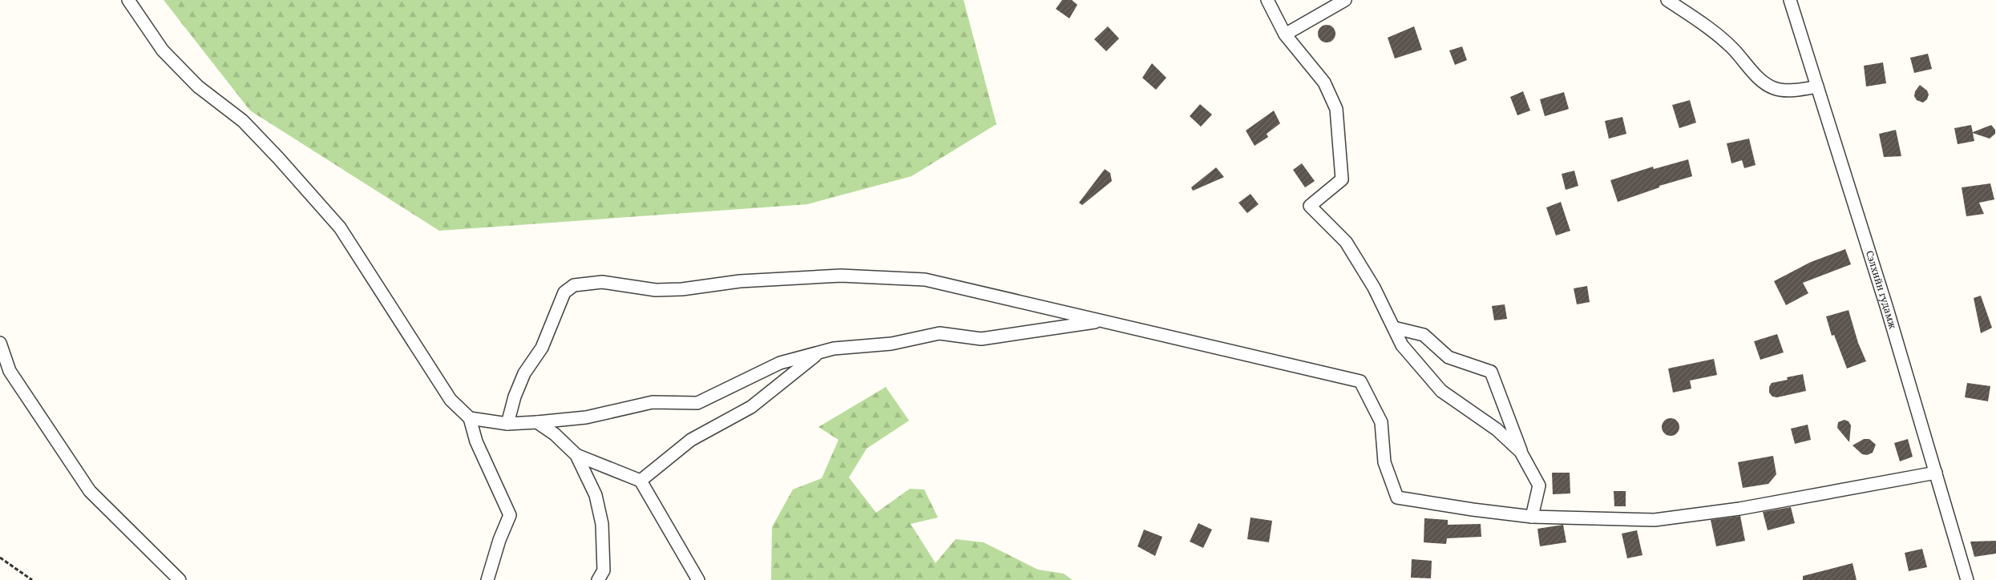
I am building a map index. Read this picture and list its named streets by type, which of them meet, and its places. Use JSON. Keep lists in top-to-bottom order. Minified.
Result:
{"streets":{"street":["Сэлхийн гудамж"]}}
